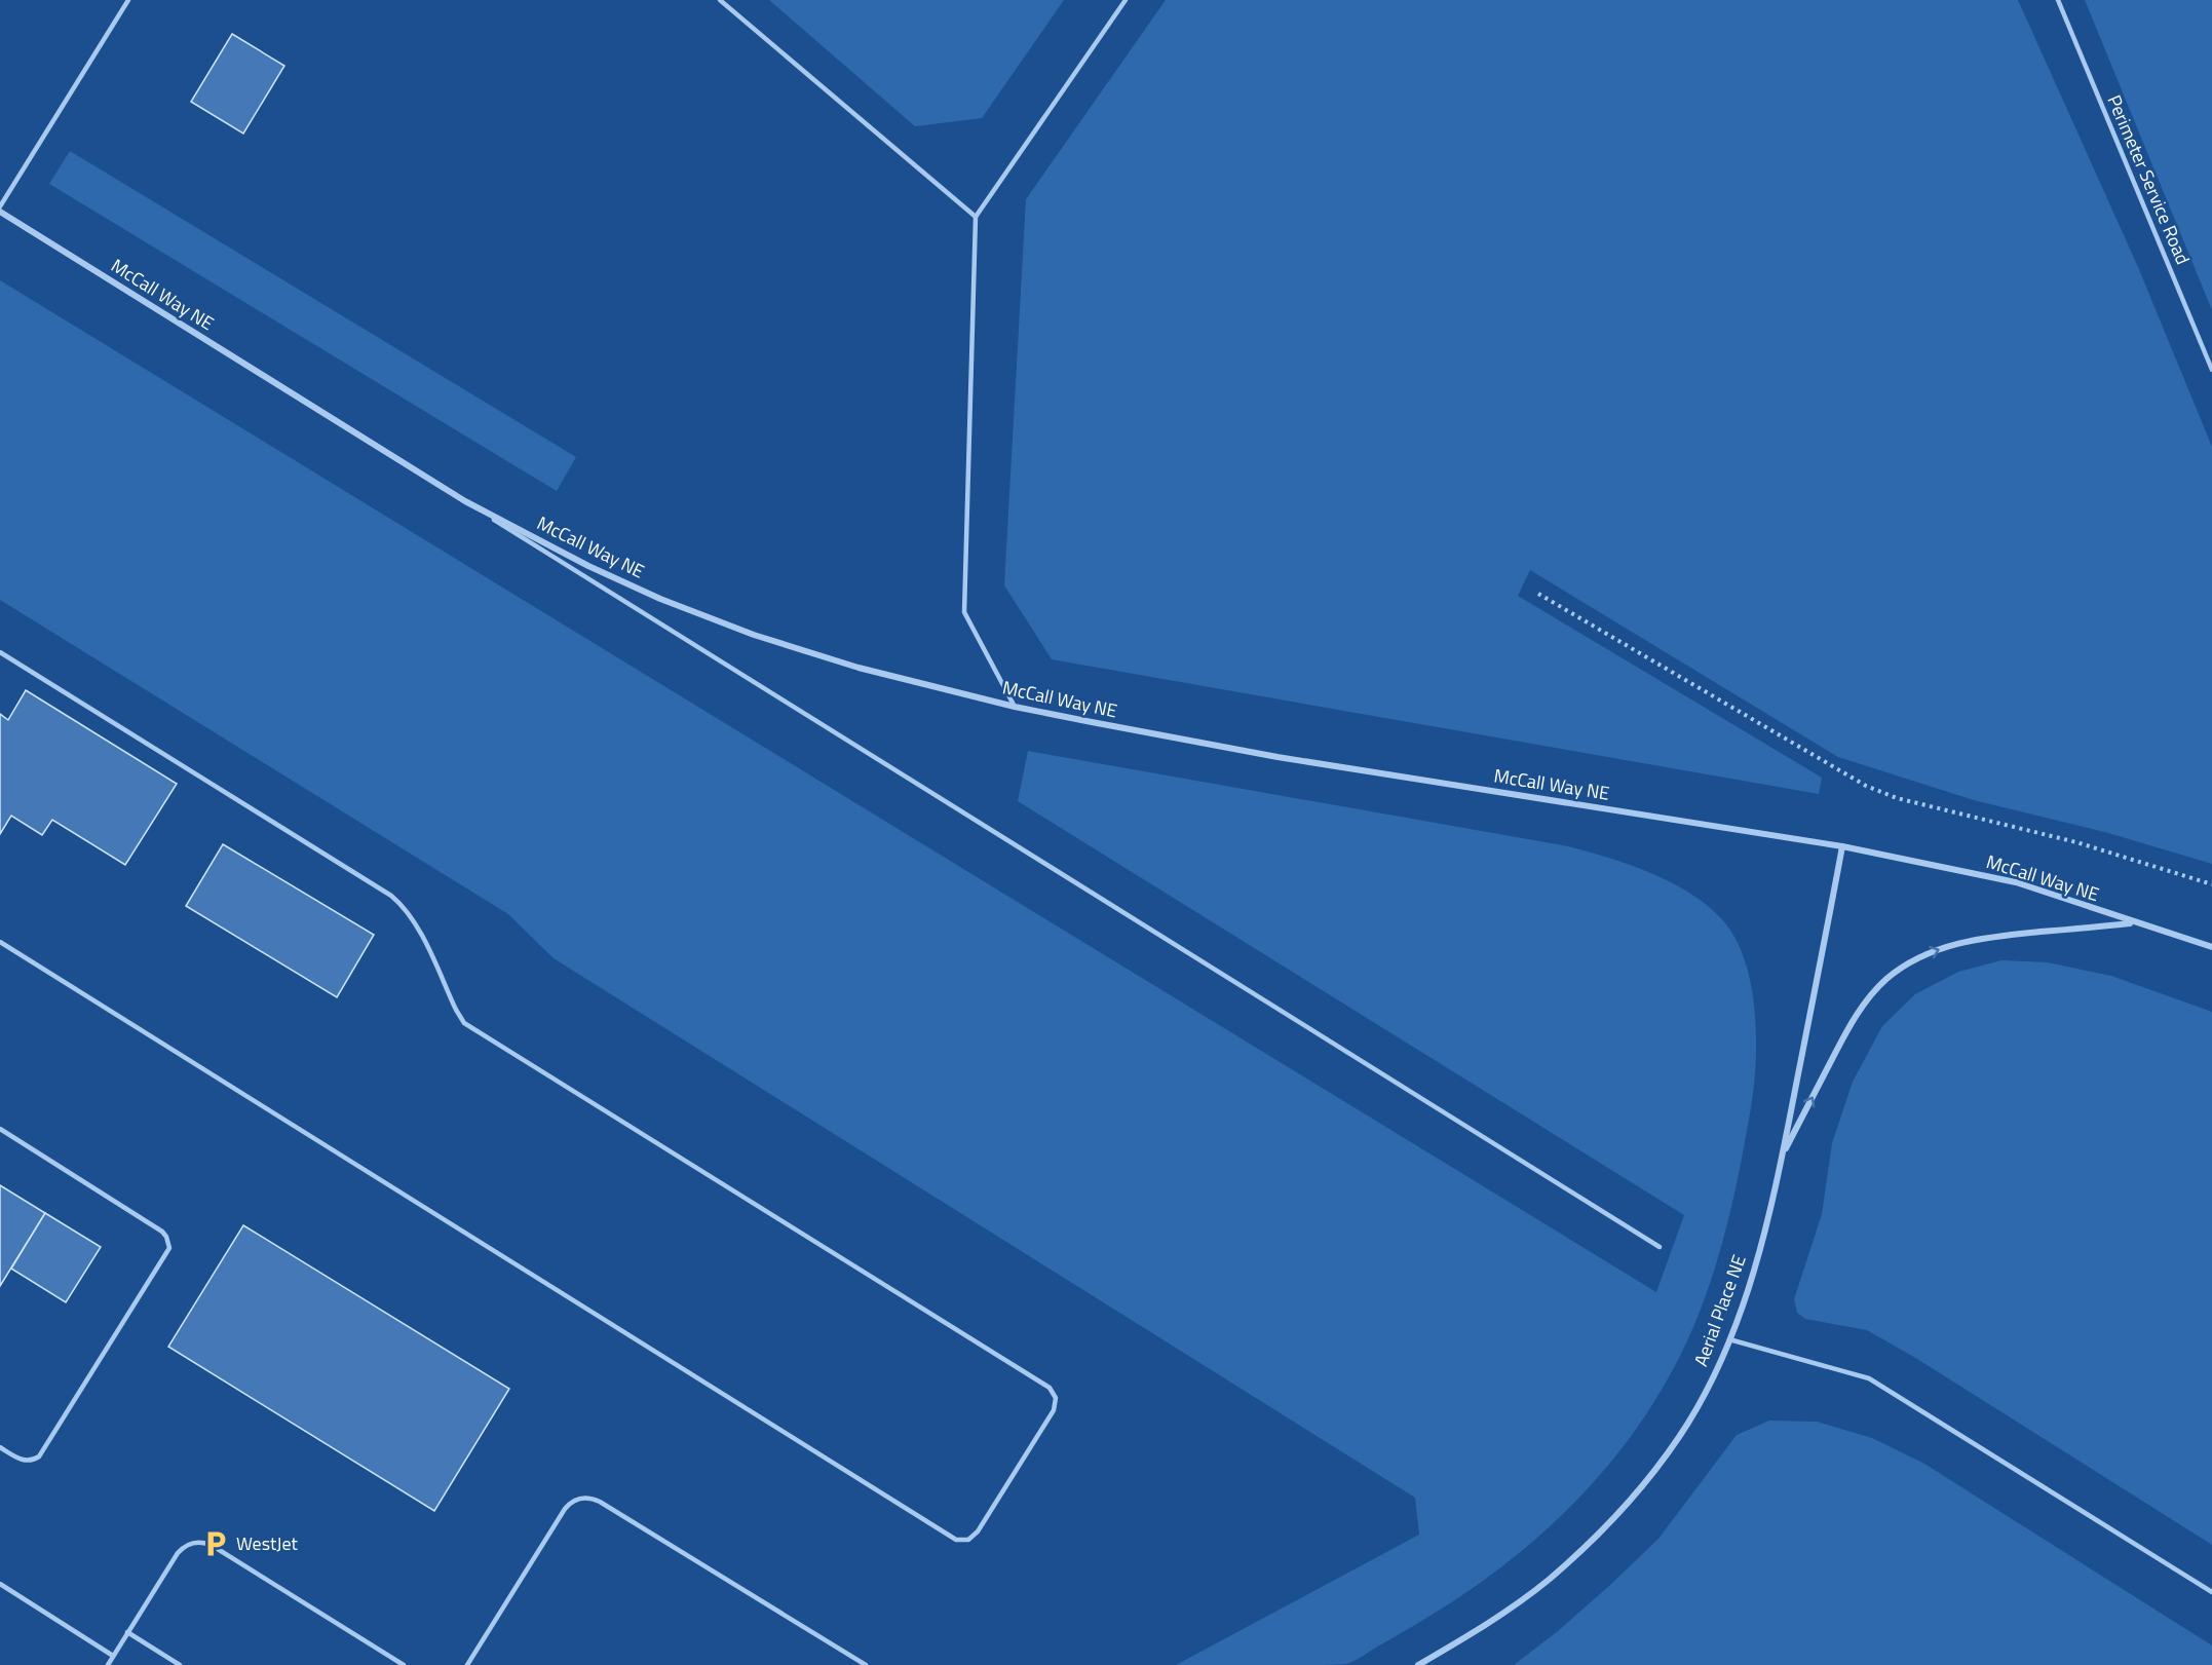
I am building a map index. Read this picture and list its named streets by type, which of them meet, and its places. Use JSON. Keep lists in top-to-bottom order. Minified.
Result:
{"streets":{"street":["McCall Way NE","Aerial Place NE"],"lane":["Perimeter Service Road"]},"crossings":[["McCall Way NE","Aerial Place NE"]],"places":{"parking":["WestJet"]}}
